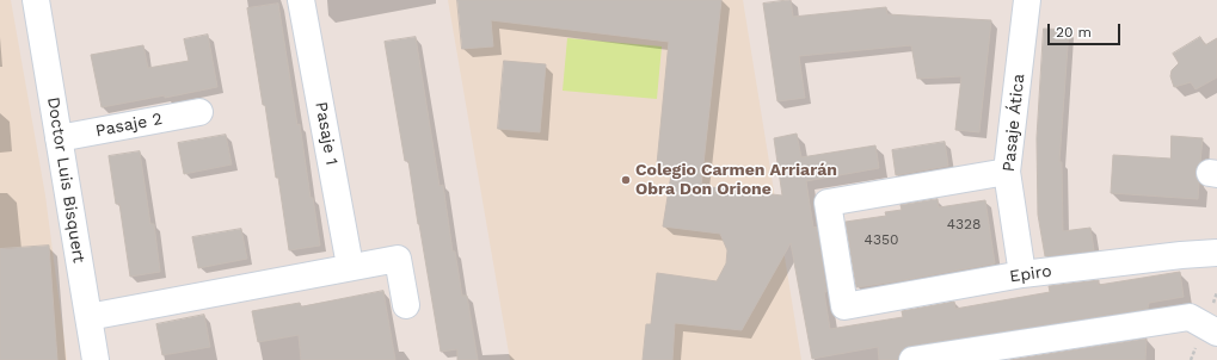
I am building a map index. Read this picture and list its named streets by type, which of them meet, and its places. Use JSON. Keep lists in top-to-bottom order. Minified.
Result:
{"streets":{"street":["Pasaje Ática","Pasaje 2","Pasaje 1","Doctor Luis Bisquert","Epiro"]},"crossings":[["Pasaje Ática","Epiro"],["Pasaje 2","Doctor Luis Bisquert"]],"places":["Colegio Carmen Arriarán Obra Don Orione"],"house_numbers":["4328","4350"],"scale_bar":"20 m"}
